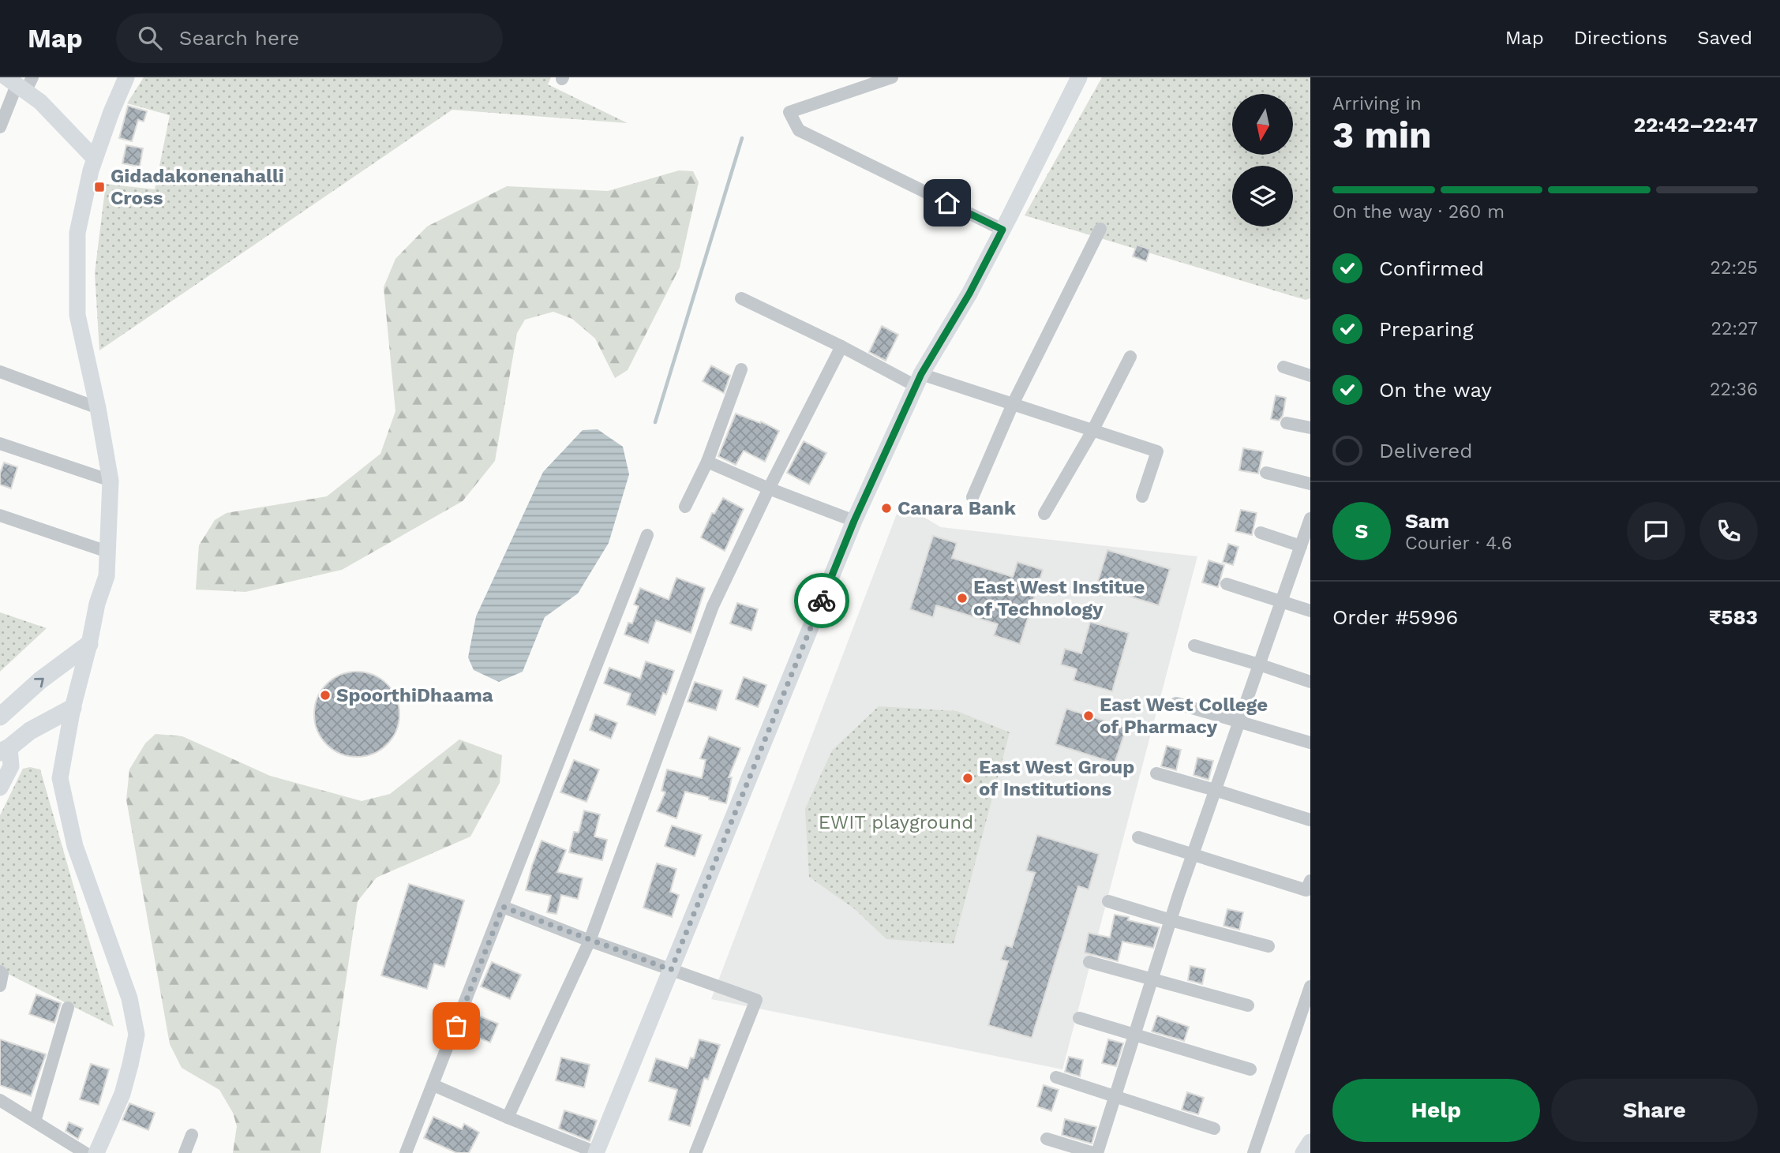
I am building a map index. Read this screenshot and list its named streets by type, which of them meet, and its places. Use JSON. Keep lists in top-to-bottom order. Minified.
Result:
{"parks":["EWIT playground"],"places":{"transit":["Gidadakonenahalli Cross"],"other":["Canara Bank","East West Institue of Technology","SpoorthiDhaama","East West College of Pharmacy","East West Group of Institutions"]},"north":"bottom","page":{"header":"Map","search":"Search here","nav":["Map","Directions","Saved"],"heading":["3 min","Arriving in","22:42–22:47"],"panel":["Sam","Courier · 4.6","Order #5996","₹583"],"bar":"On the way · 260 m","list":[["Confirmed","22:25"],["Preparing","22:27"],["On the way","22:36"],"Delivered"],"round":"S","buttons":["Help","Share"]}}
